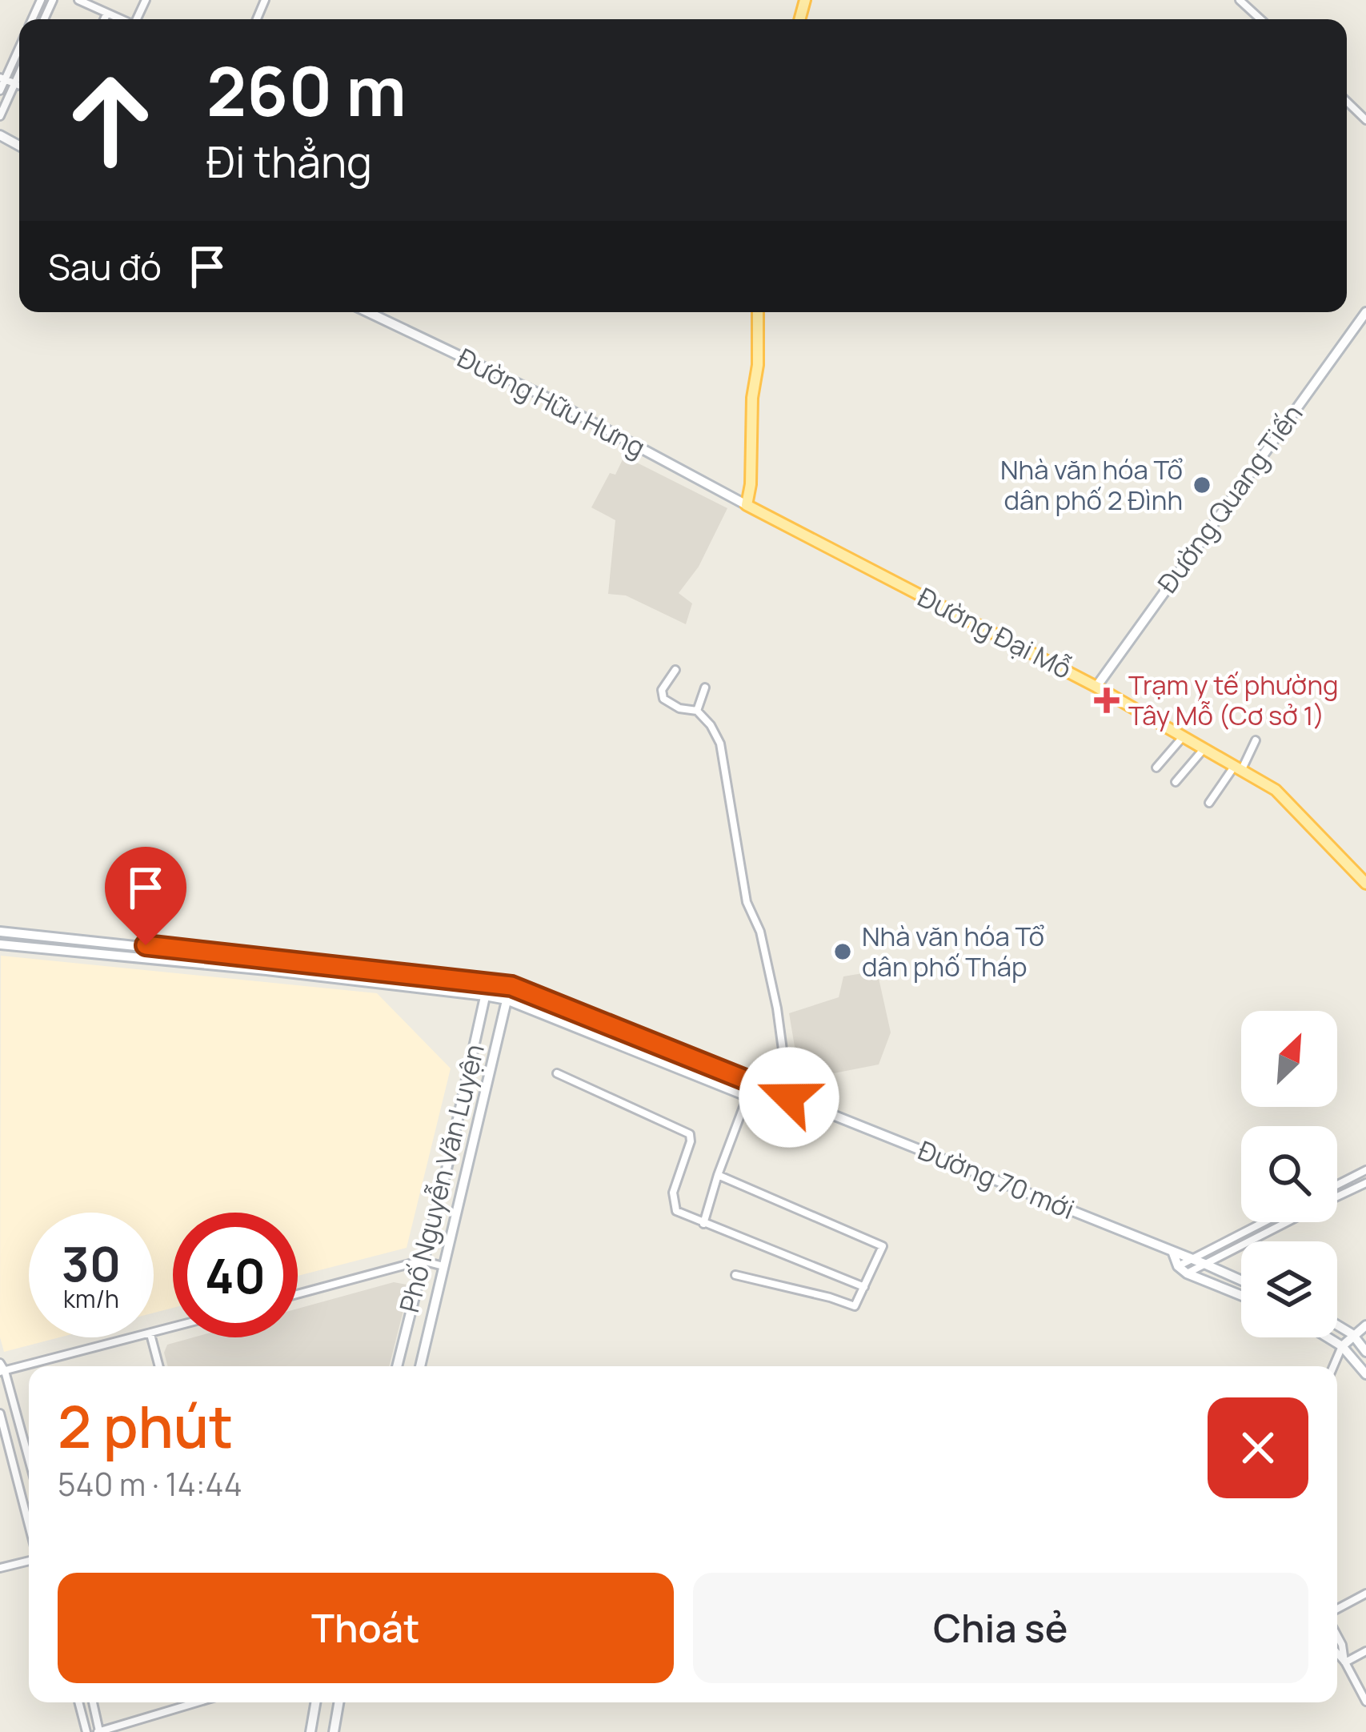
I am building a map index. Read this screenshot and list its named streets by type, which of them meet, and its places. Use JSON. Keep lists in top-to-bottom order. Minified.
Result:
{"streets":{"main road":["Đường Đại Mỗ"],"street":["Đường Hữu Hưng","Đường Quang Tiến","Phố Nguyễn Văn Luyện","Đường 70 mới"]},"crossings":[["Đường Hữu Hưng","Đường Đại Mỗ"],["Đường Quang Tiến","Đường Đại Mỗ"],["Phố Nguyễn Văn Luyện","Đường 70 mới"]],"places":{"other":["Nhà văn hóa Tổ dân phố 2 Đình","Nhà văn hóa Tổ dân phố Tháp"],"health":["Trạm y tế phường Tây Mỗ (Cơ sở 1)"]},"north":"top right","page":{"turn":["260 m","Đi thẳng"],"then":"Sau đó","speed":"30 km/h","limit":"40","heading":["2 phút","540 m · 14:44"],"buttons":["Thoát","Chia sẻ"]}}
